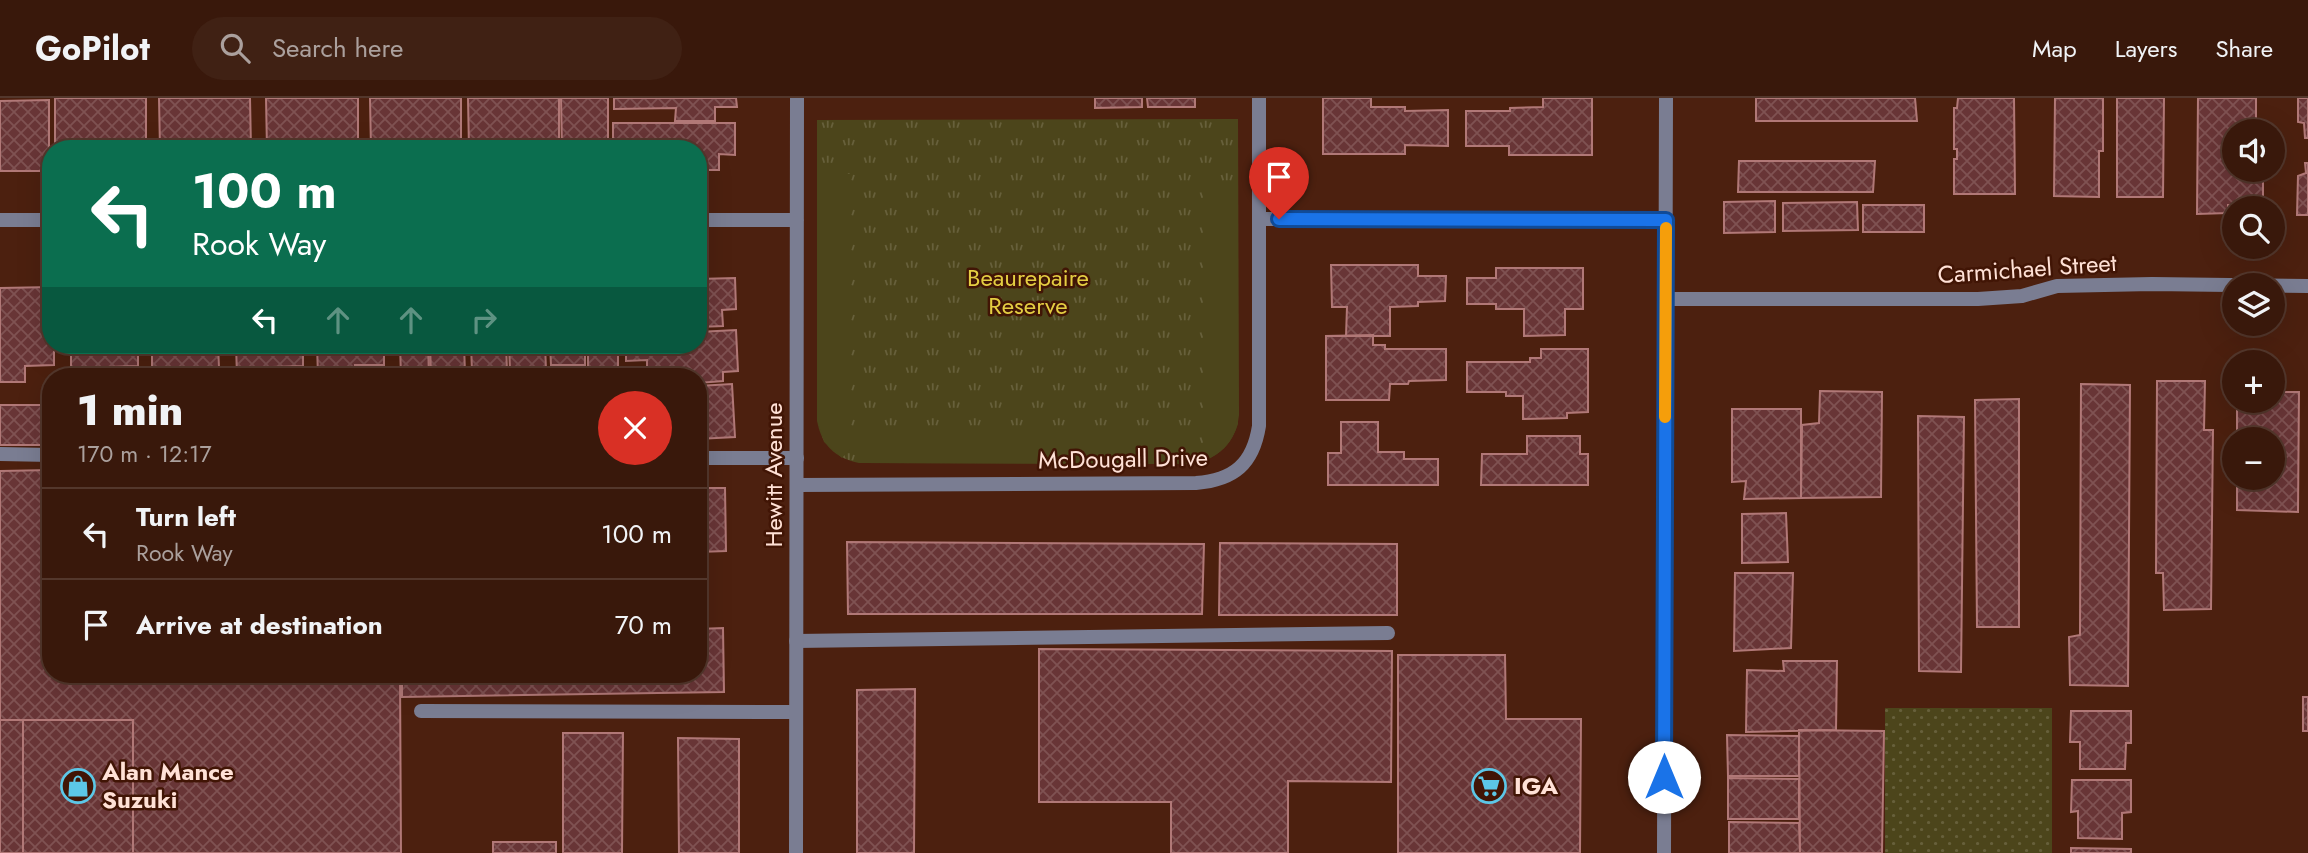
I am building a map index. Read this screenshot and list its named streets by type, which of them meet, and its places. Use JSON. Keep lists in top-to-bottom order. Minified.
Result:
{"streets":{"street":["Carmichael Street","McDougall Drive","Hewitt Avenue"]},"crossings":[["McDougall Drive","Hewitt Avenue"]],"parks":["Beaurepaire Reserve"],"places":{"shop":["Alan Mance Suzuki"],"supermarket":["IGA"]},"page":{"header":"GoPilot","search":"Search here","nav":["Map","Layers","Share"],"map_buttons":["+","−"],"turn":["100 m","Rook Way"],"heading":["1 min","170 m · 12:17"],"list":[{"name":"Turn left","note":"Rook Way","value":"100 m"},{"name":"Arrive at destination","value":"70 m"}]}}
